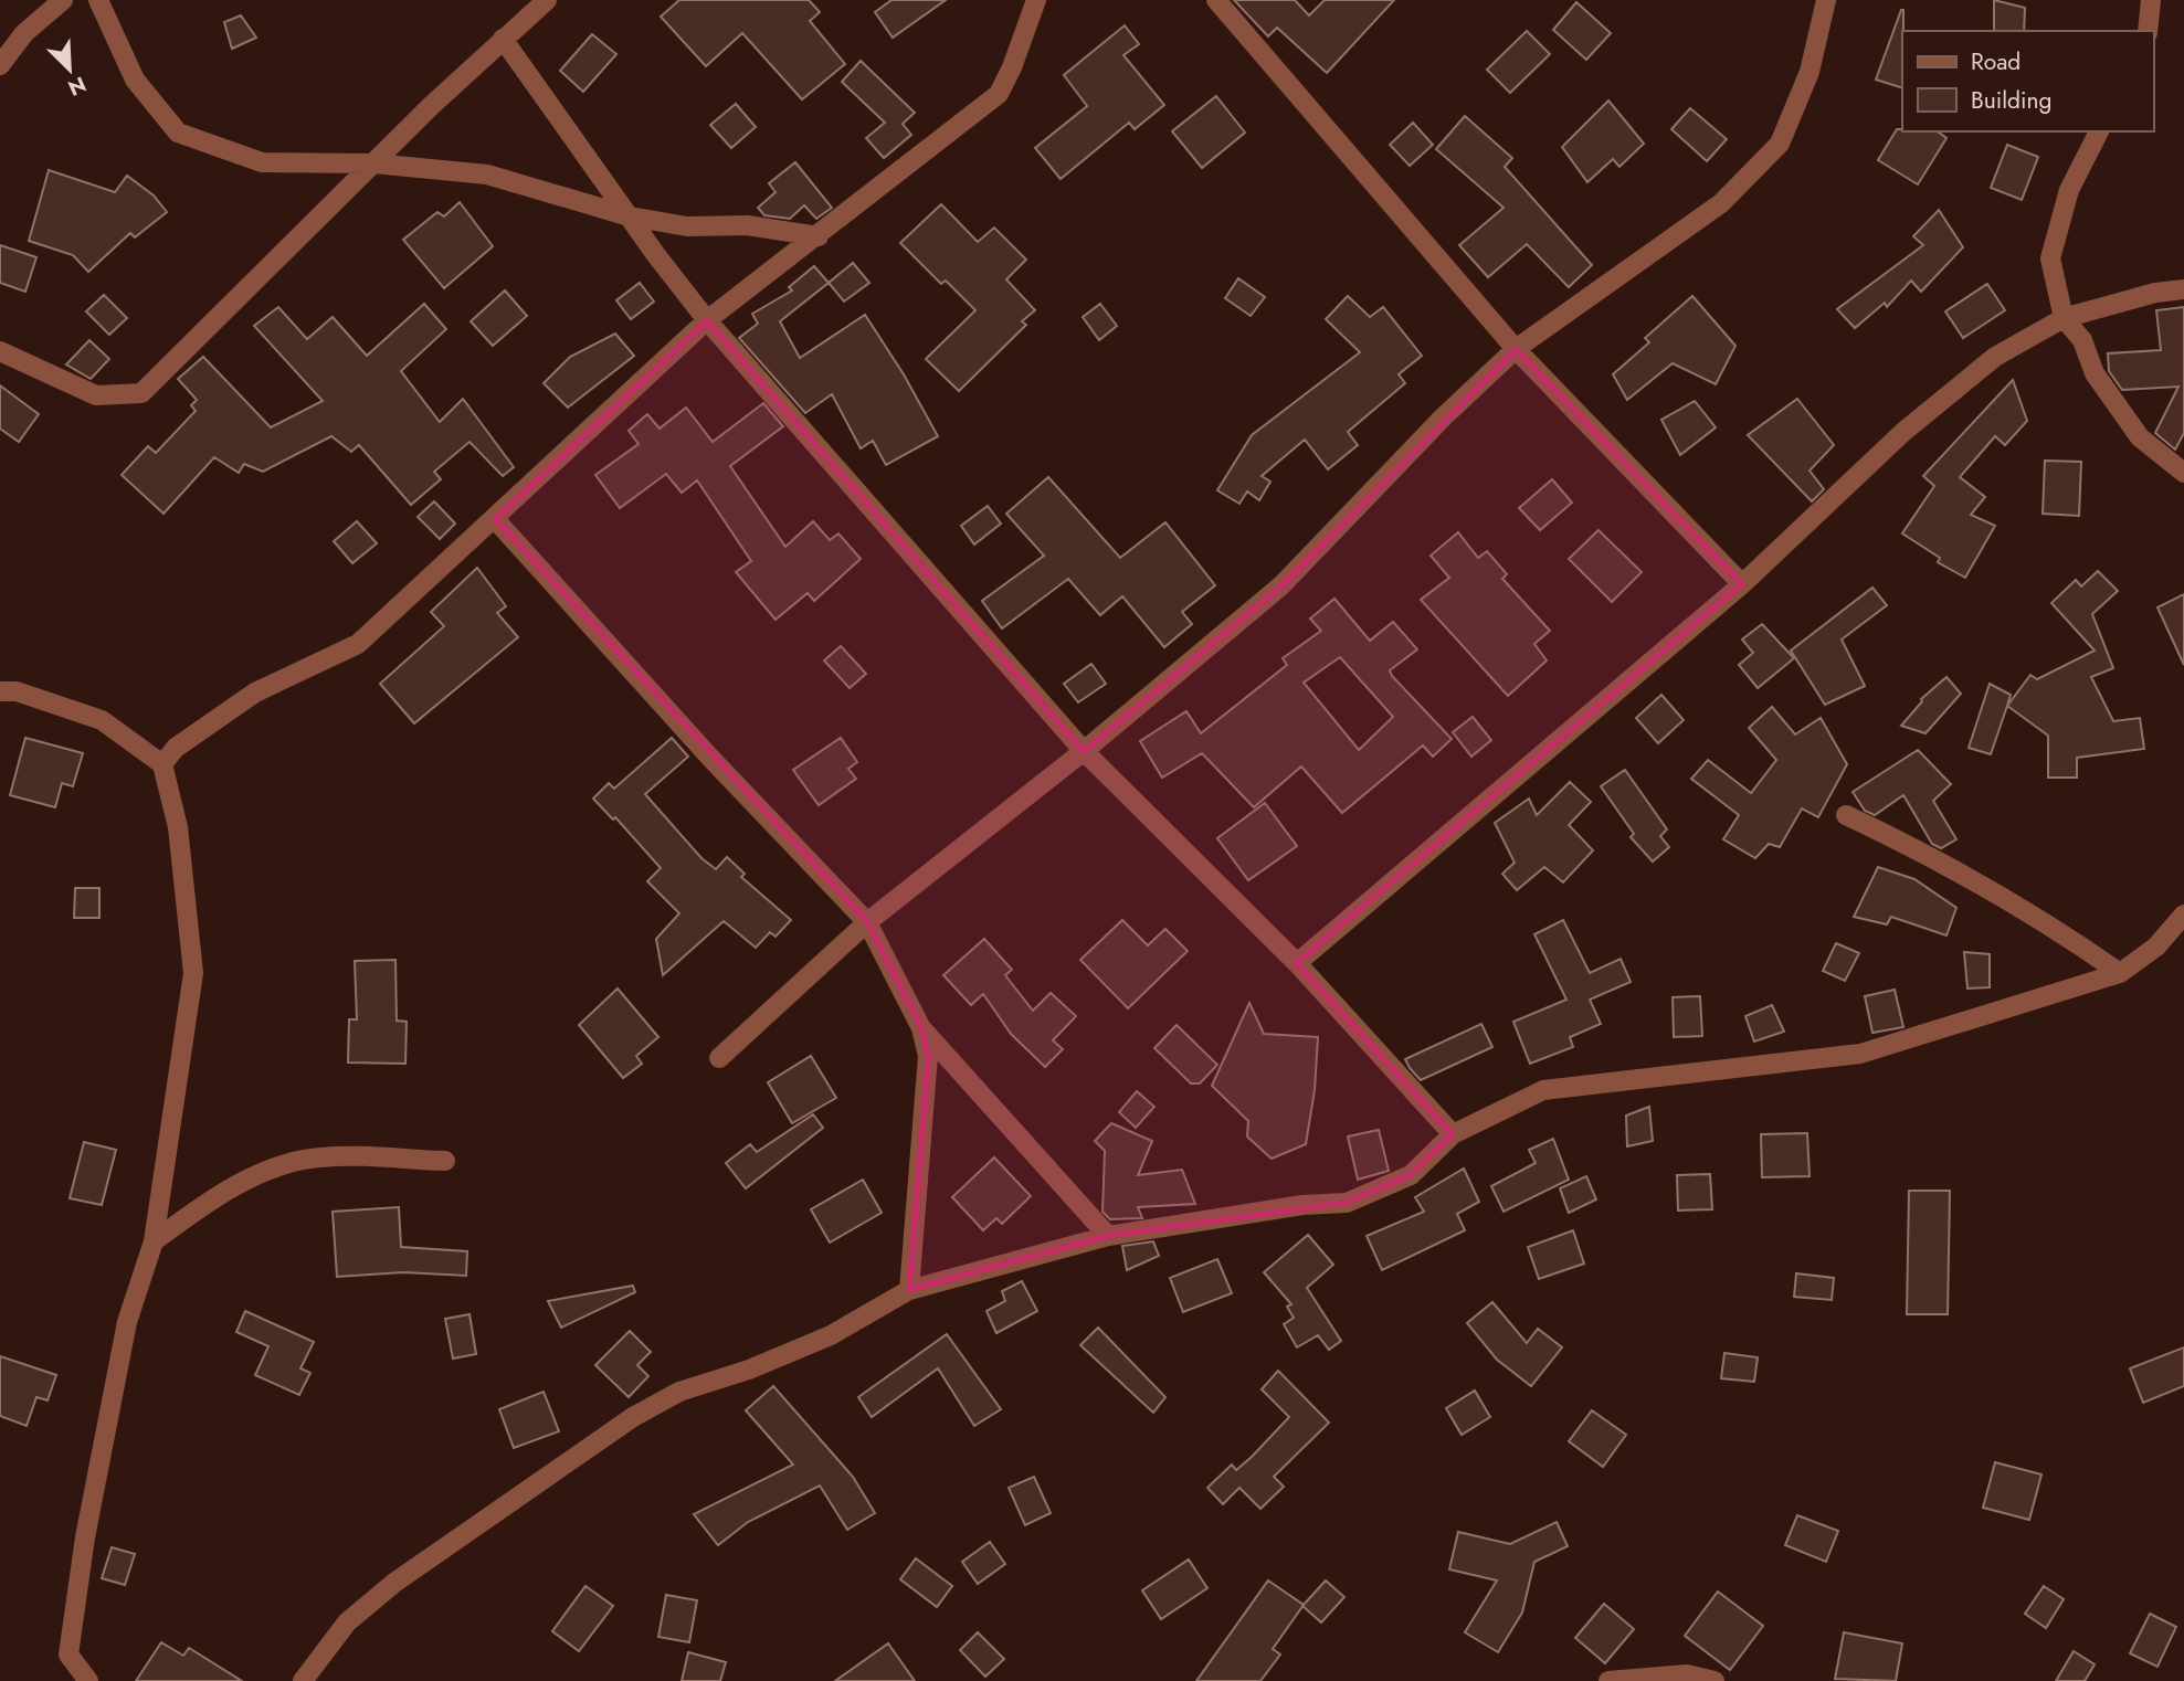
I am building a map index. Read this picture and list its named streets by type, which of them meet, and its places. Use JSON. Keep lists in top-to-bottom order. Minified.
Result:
{"legend":["Road","Building"],"north":"bottom right"}
